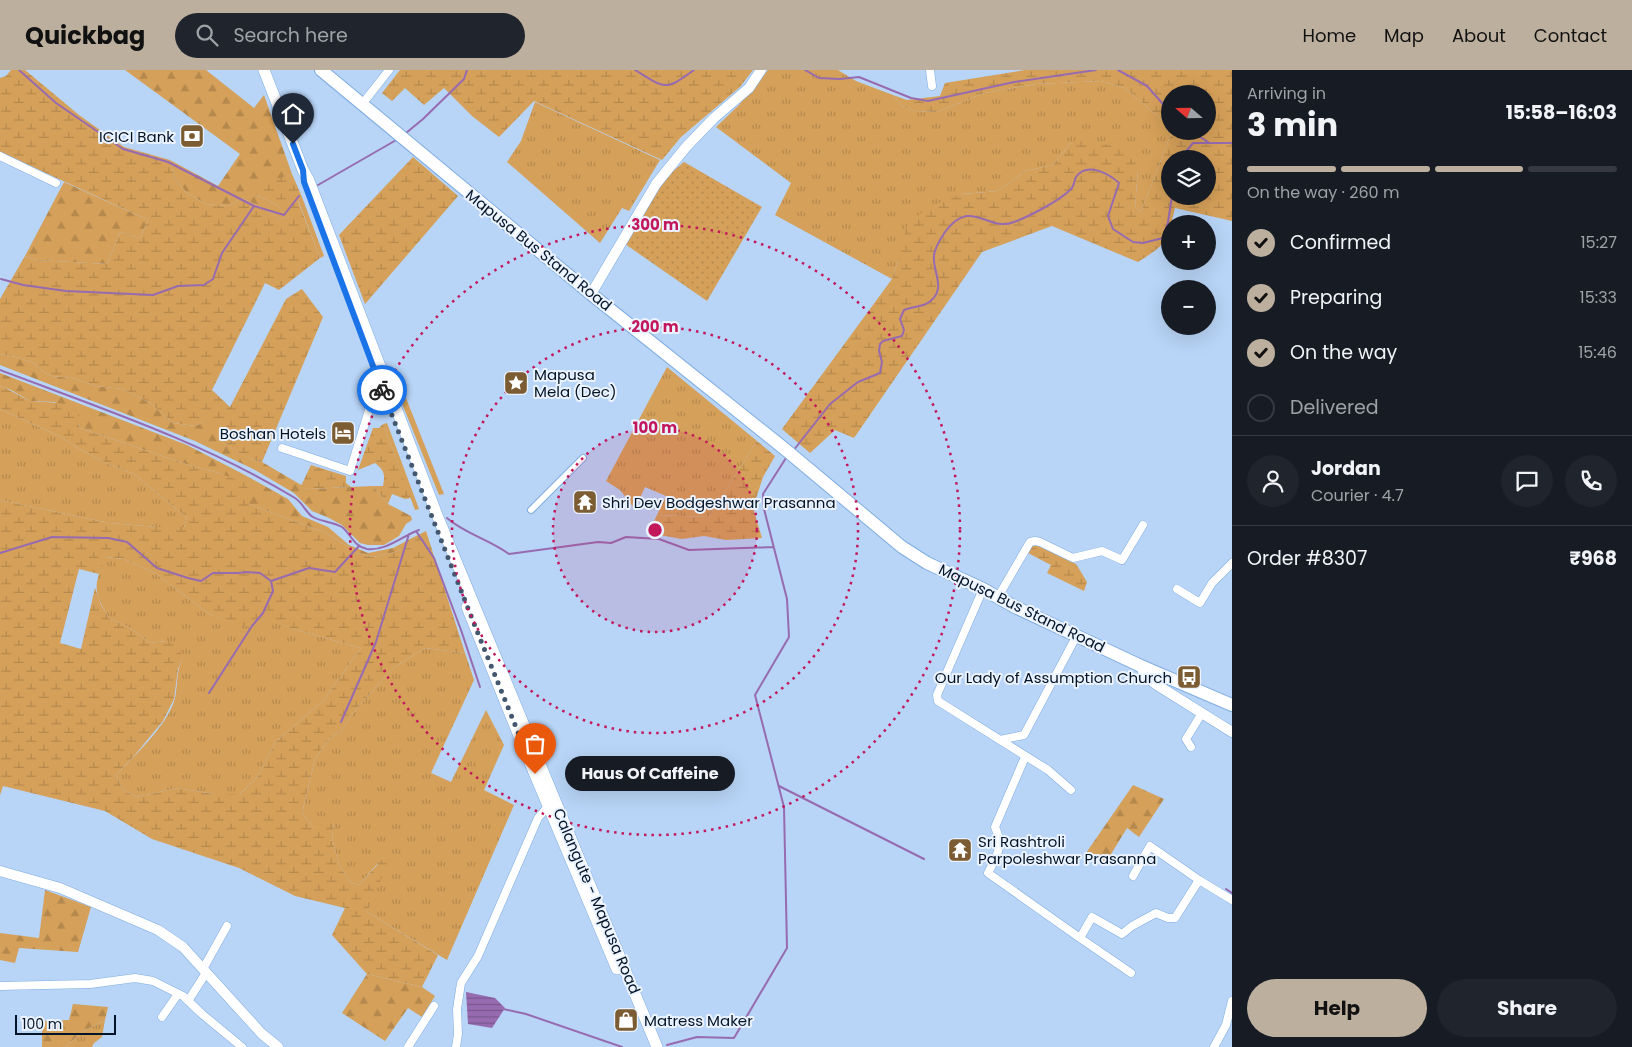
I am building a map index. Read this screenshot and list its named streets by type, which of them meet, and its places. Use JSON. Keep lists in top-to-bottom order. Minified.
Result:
{"streets":{"main road":["Mapusa Bus Stand Road","Calangute - Mapusa Road"]},"places":{"bank":["ICICI Bank"],"place":["Mapusa Mela (Dec)"],"hotel":["Boshan Hotels"],"temple":["Shri Dev Bodgeshwar Prasanna","Sri Rashtroli Parpoleshwar Prasanna"],"bus stop":["Our Lady of Assumption Church"],"other":["Haus Of Caffeine"],"shop":["Matress Maker"]},"scale_bar":"100 m","north":"left","page":{"header":"Quickbag","search":"Search here","nav":["Home","Map","About","Contact"],"heading":["3 min","Arriving in","15:58–16:03"],"panel":["Jordan","Courier · 4.7","Order #8307","₹968"],"map_buttons":["+","−"],"bar":"On the way · 260 m","list":[["Confirmed","15:27"],["Preparing","15:33"],["On the way","15:46"],"Delivered"],"bubble":"Haus Of Caffeine","buttons":["Help","Share"],"scale":"100 m"},"rings":["300 m","200 m","100 m"]}
